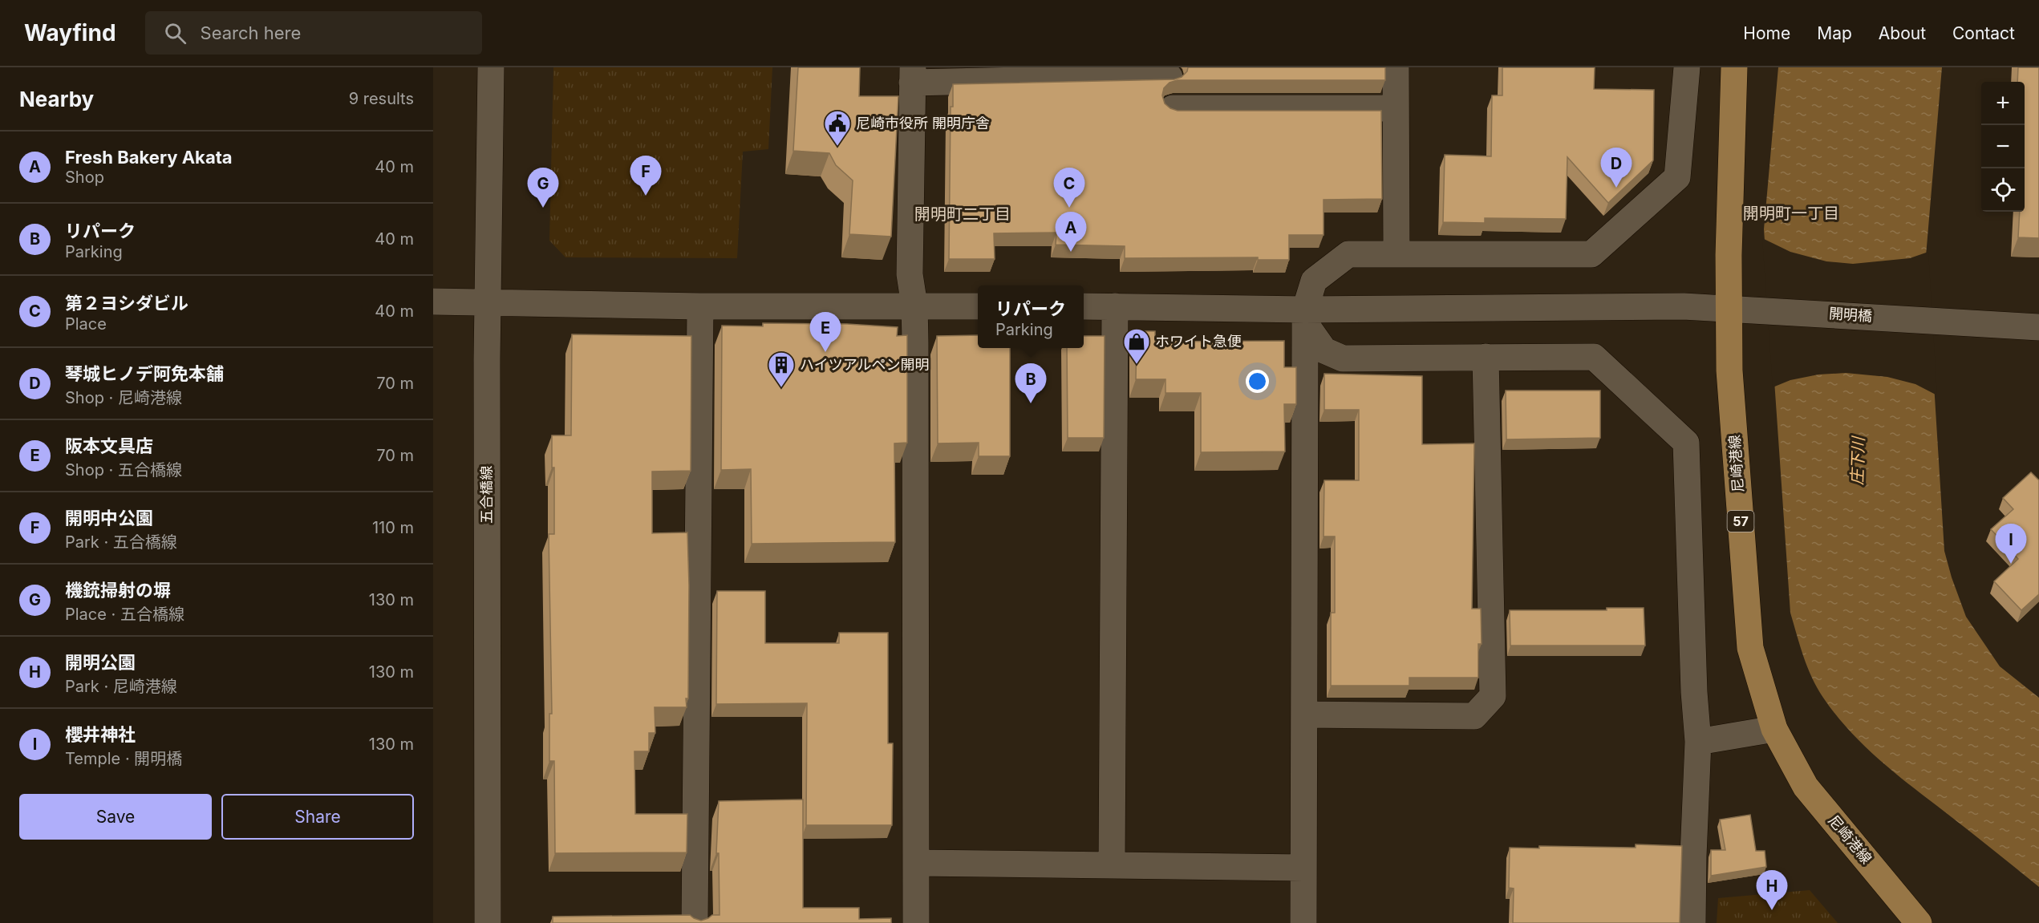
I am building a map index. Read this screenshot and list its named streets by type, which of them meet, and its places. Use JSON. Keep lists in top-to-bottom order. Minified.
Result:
{"streets":{"main road":["尼崎港線","57"],"street":["開明橋","五合橋線"]},"crossings":[["開明橋","尼崎港線"]],"districts":["開明町一丁目","開明町二丁目"],"water":["庄下川"],"places":{"public building":["尼崎市役所 開明庁舎"],"shop":["ホワイト急便"],"building":["ハイツアルペン開明"]},"page":{"header":"Wayfind","search":"Search here","nav":["Home","Map","About","Contact"],"heading":["Nearby","9 results"],"map_buttons":["+","−"],"list":[{"mark":"A","name":"Fresh Bakery Akata","note":"Shop","value":"40 m"},{"mark":"B","name":"リパーク","note":"Parking","value":"40 m"},{"mark":"C","name":"第２ヨシダビル","note":"Place","value":"40 m"},{"mark":"D","name":"琴城ヒノデ阿免本舗","note":"Shop · 尼崎港線","value":"70 m"},{"mark":"E","name":"阪本文具店","note":"Shop · 五合橋線","value":"70 m"},{"mark":"F","name":"開明中公園","note":"Park · 五合橋線","value":"110 m"},{"mark":"G","name":"機銃掃射の塀","note":"Place · 五合橋線","value":"130 m"},{"mark":"H","name":"開明公園","note":"Park · 尼崎港線","value":"130 m"},{"mark":"I","name":"櫻井神社","note":"Temple · 開明橋","value":"130 m"}],"pins":["D","F","C","G","A","E","B","I","H"],"popup":["リパーク","Parking"],"buttons":["Save","Share"]}}
